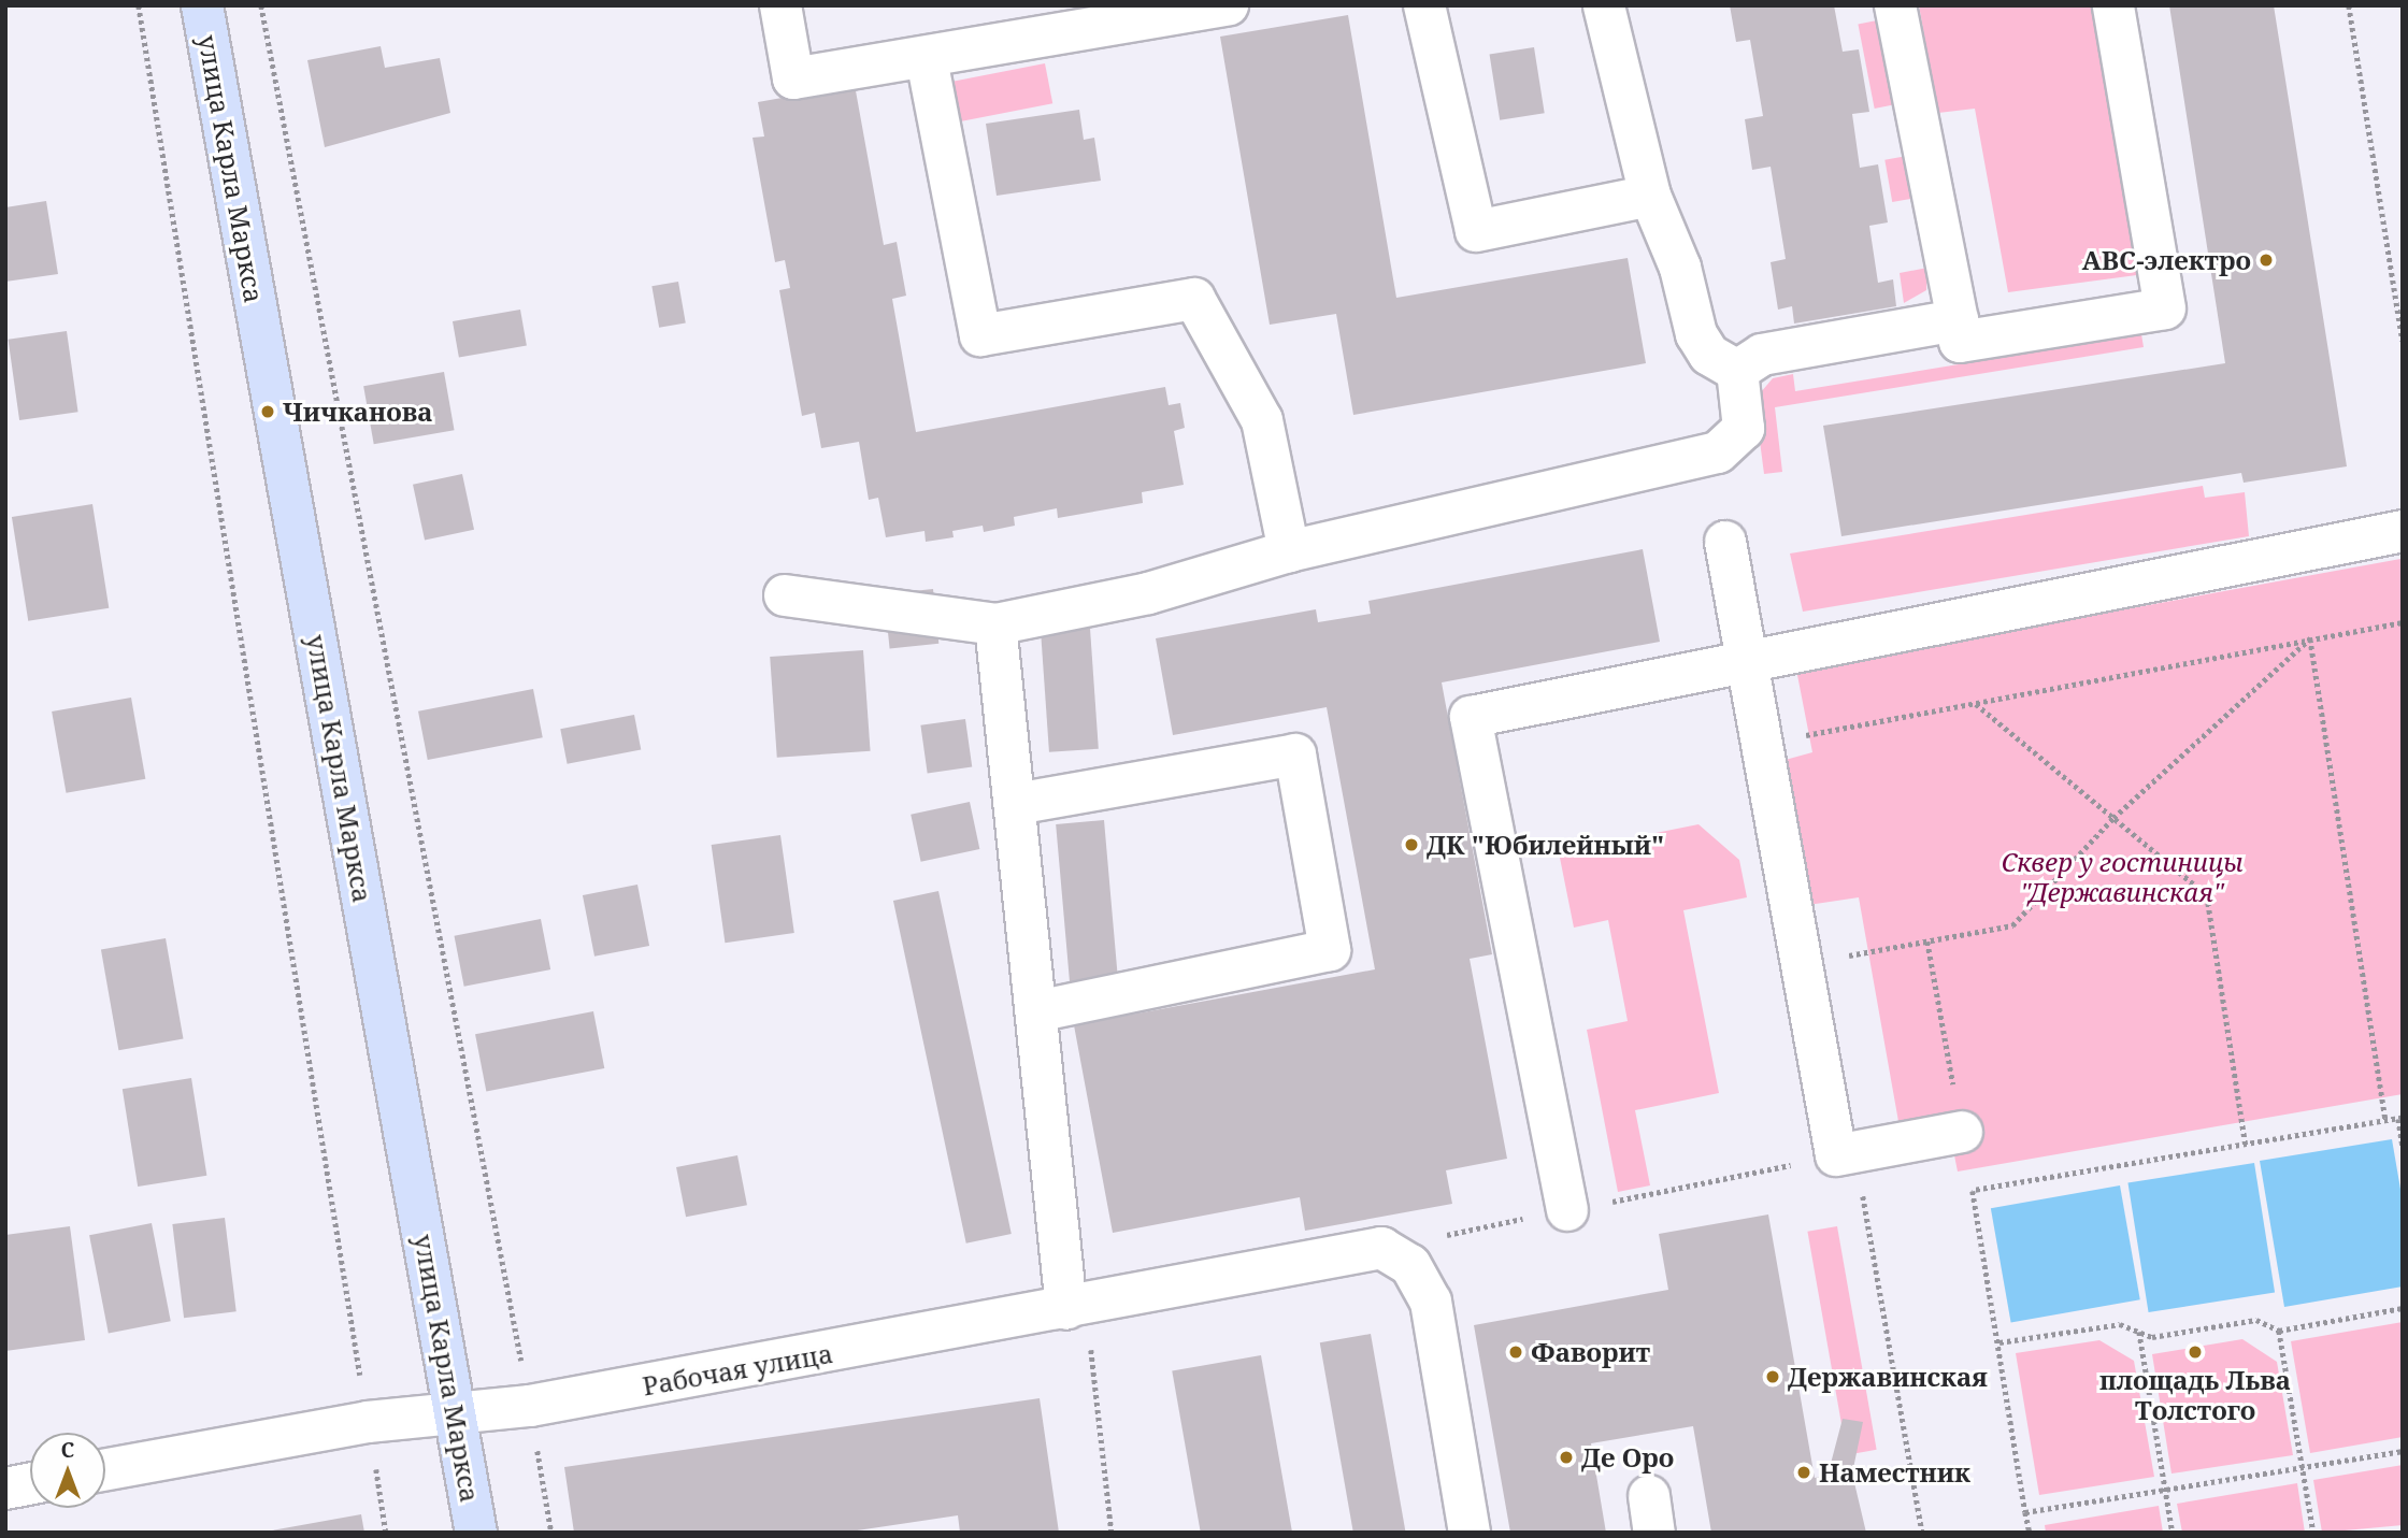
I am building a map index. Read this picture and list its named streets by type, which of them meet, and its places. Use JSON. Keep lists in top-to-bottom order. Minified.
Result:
{"streets":{"main road":["улица Карла Маркса"],"street":["Рабочая улица"]},"crossings":[["улица Карла Маркса","Рабочая улица"]],"parks":["Сквер у гостиницы \"Державинская\""],"places":["АВС-электро","Чичканова","ДК \"Юбилейный\"","Фаворит","площадь Льва Толстого","Державинская","Де Оро","Наместник"],"north":"top"}
